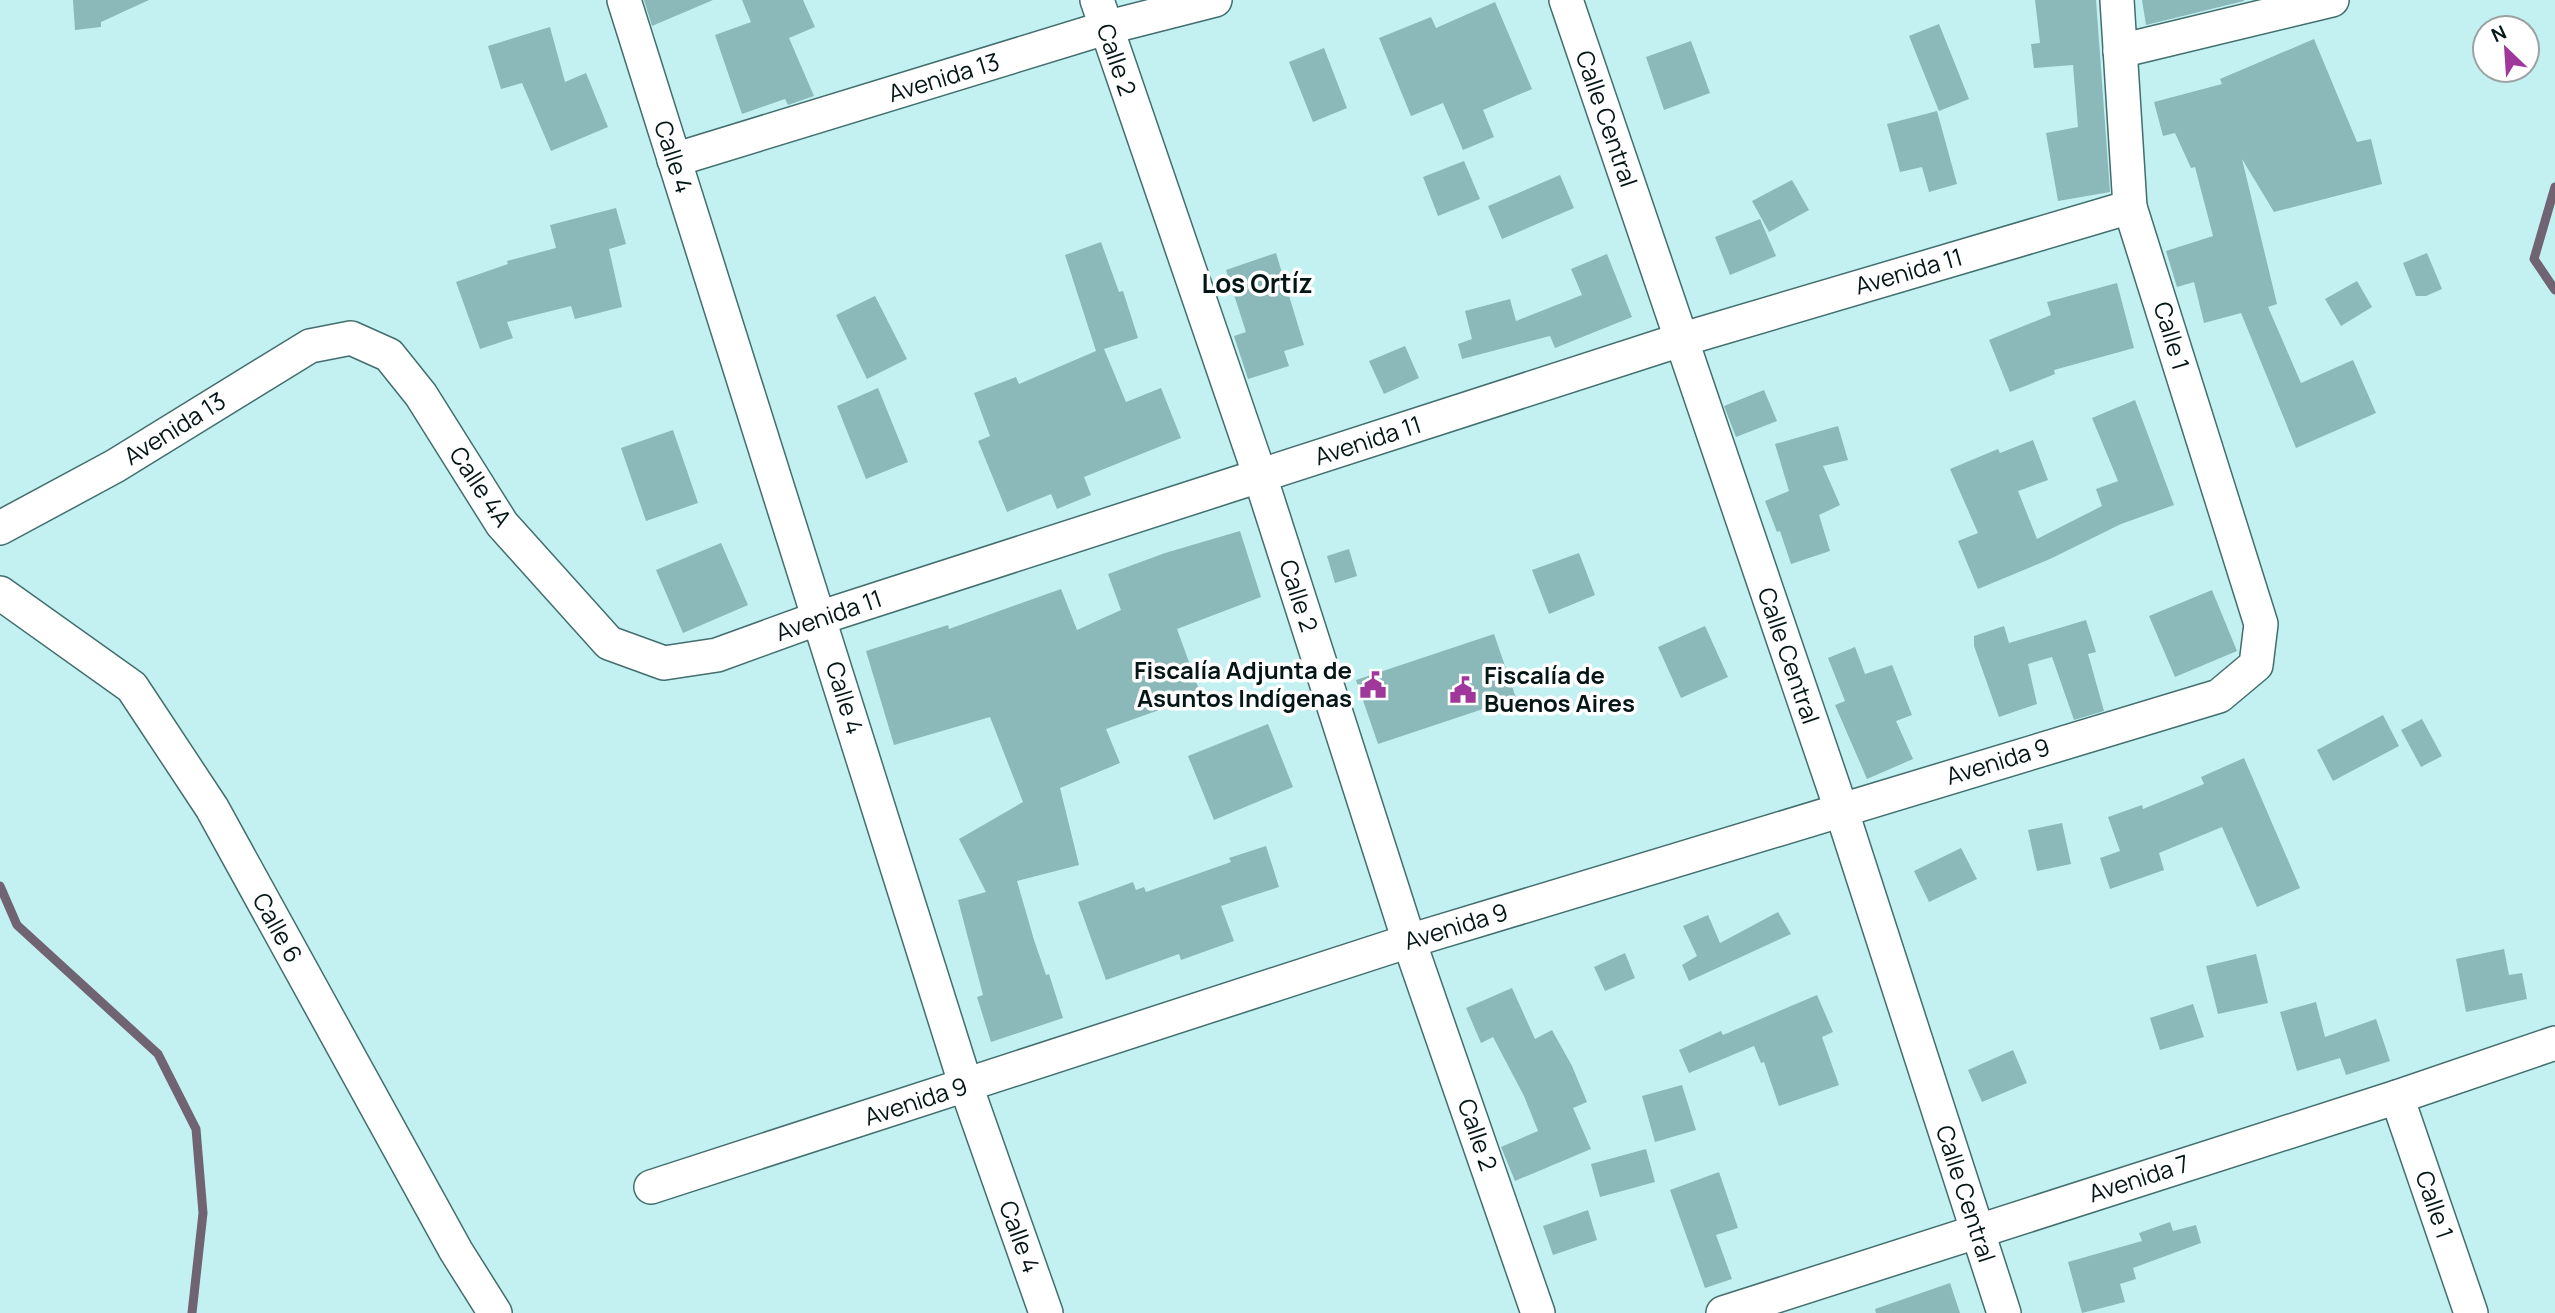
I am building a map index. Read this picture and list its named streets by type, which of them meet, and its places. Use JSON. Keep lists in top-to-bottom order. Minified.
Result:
{"streets":{"street":["Calle 2","Avenida 13","Calle Central","Calle 4","Avenida 11","Calle 1","Calle 4A","Avenida 9","Calle 6","Avenida 7"]},"crossings":[["Calle 2","Avenida 13"],["Calle 2","Avenida 11"],["Calle 2","Avenida 9"],["Avenida 13","Calle 4"],["Avenida 13","Calle 4A"],["Calle Central","Avenida 11"],["Calle Central","Avenida 9"],["Calle Central","Avenida 7"],["Calle 4","Avenida 11"],["Calle 4","Avenida 9"],["Avenida 11","Calle 1"],["Avenida 11","Calle 4A"],["Calle 1","Avenida 9"],["Calle 1","Avenida 7"]],"districts":["Los Ortíz"],"places":{"public building":["Fiscalía Adjunta de Asuntos Indígenas","Fiscalía de Buenos Aires"]},"north":"top left"}
